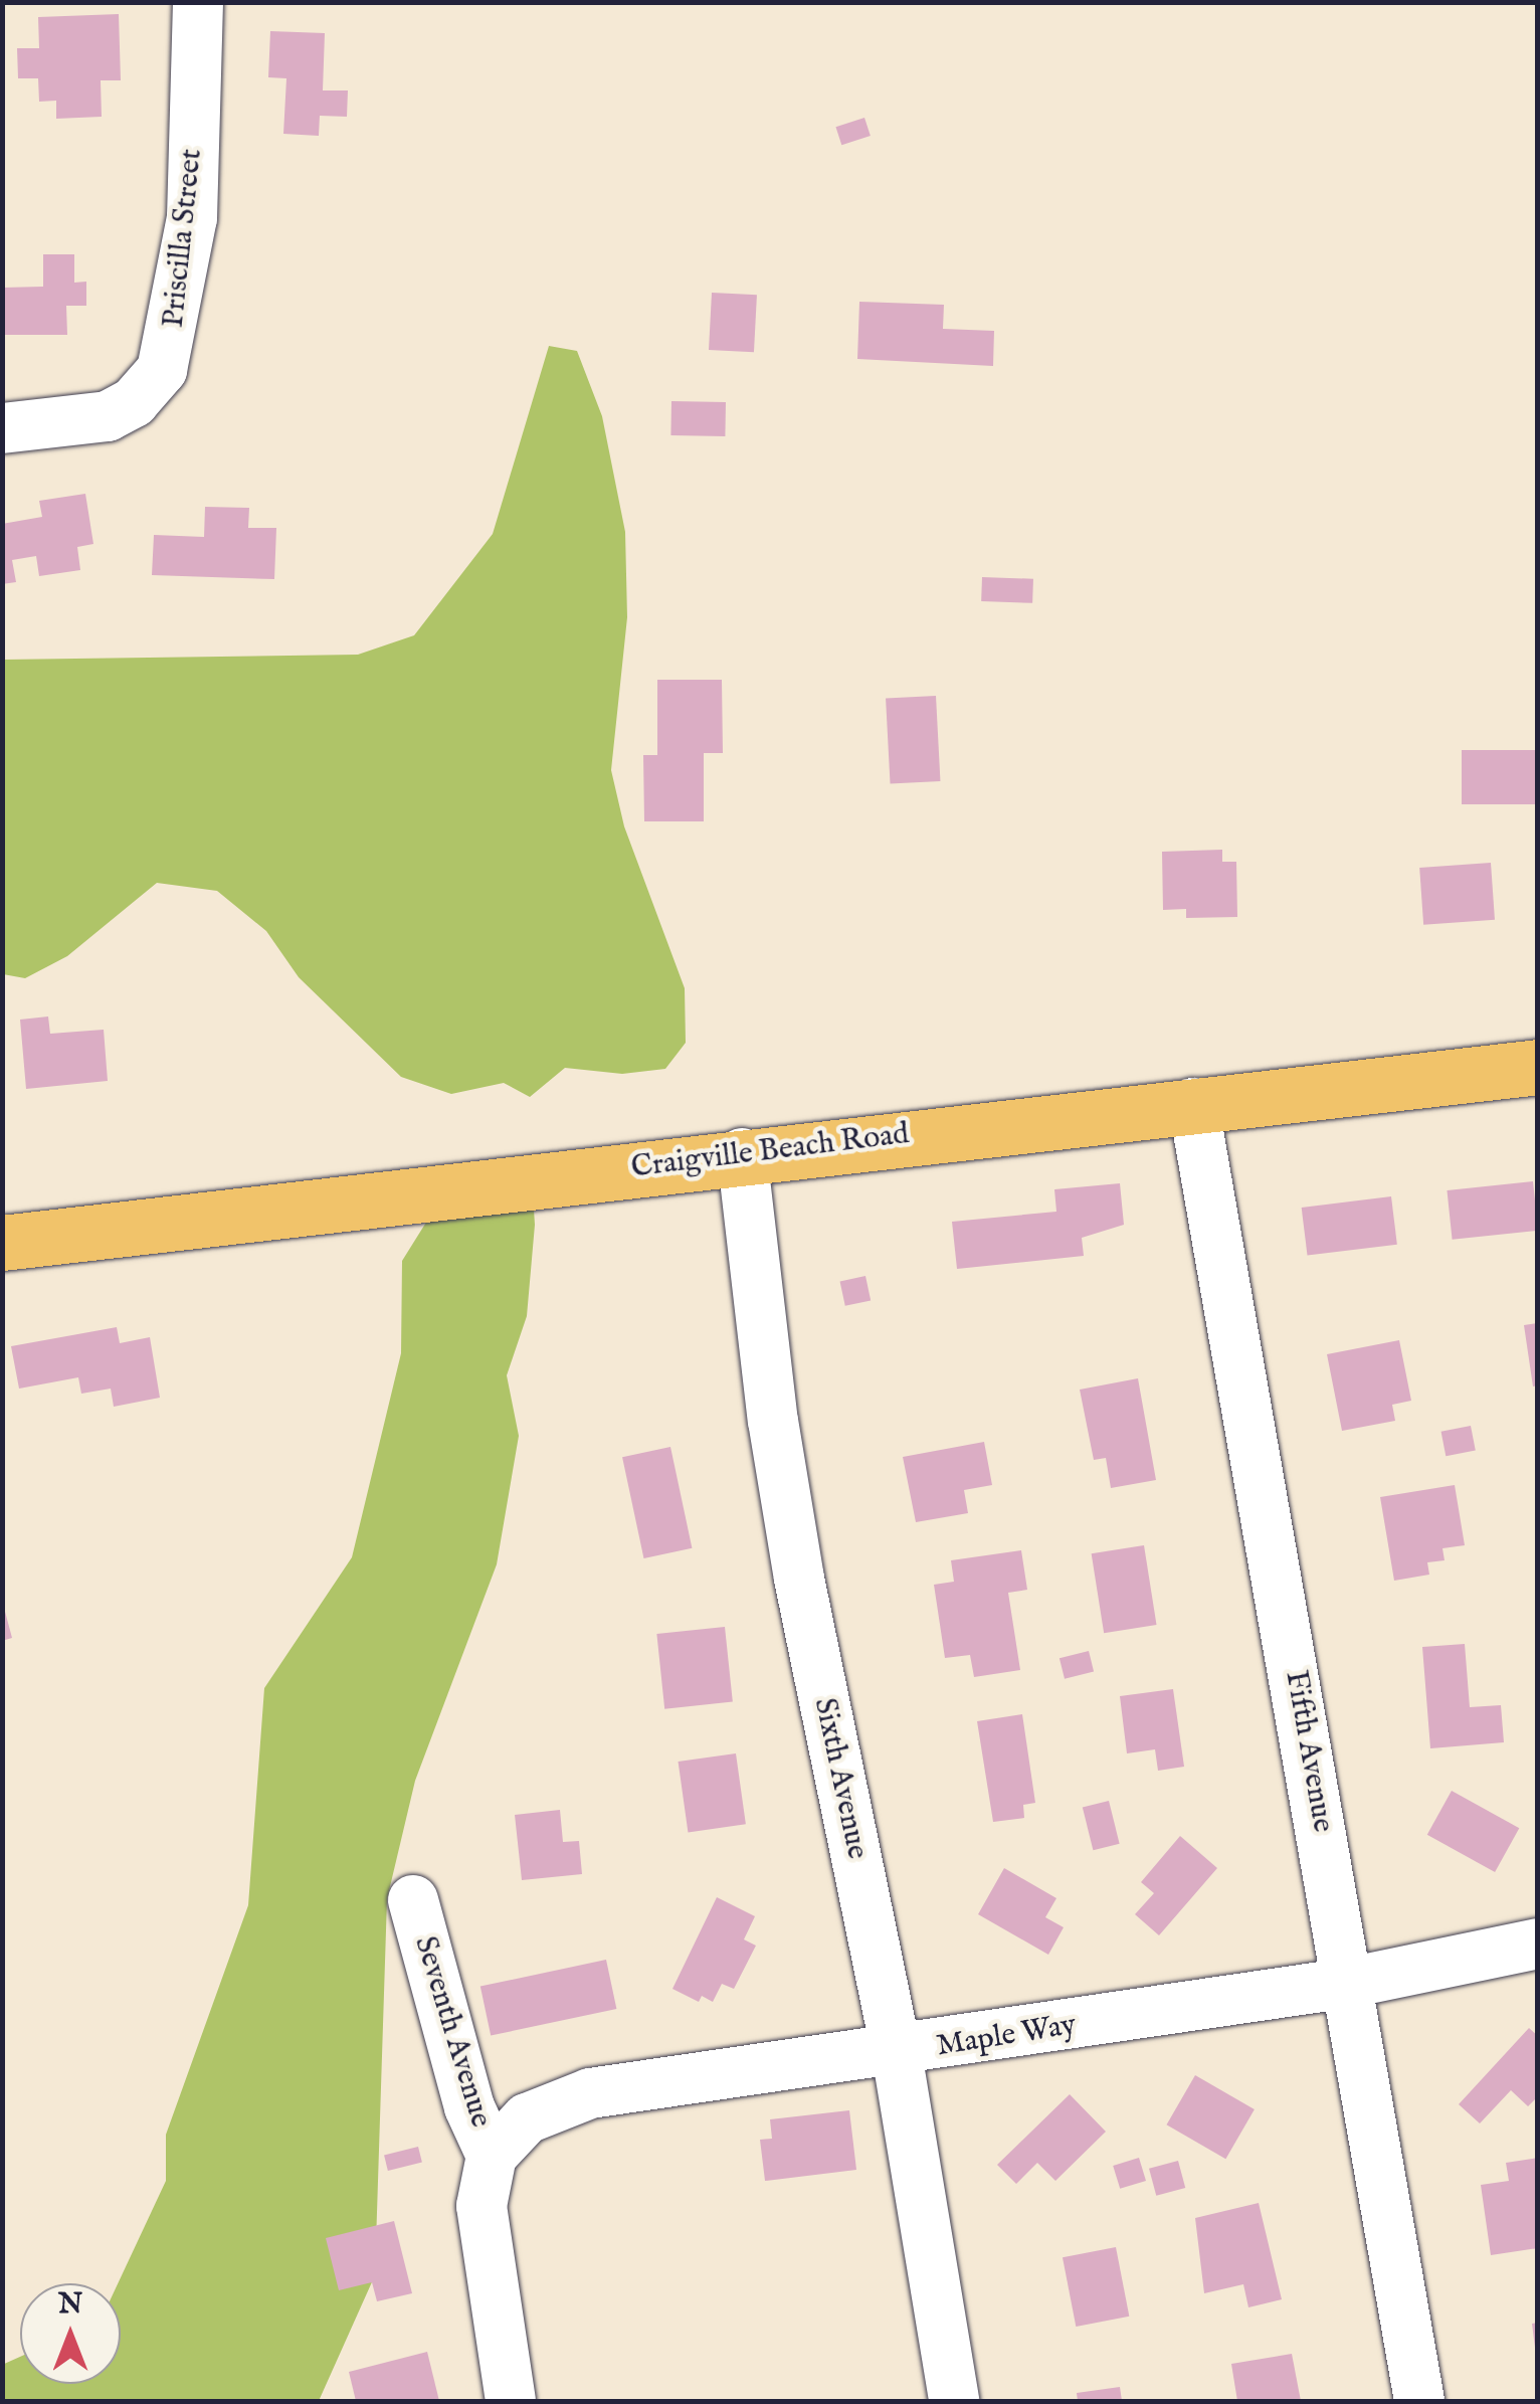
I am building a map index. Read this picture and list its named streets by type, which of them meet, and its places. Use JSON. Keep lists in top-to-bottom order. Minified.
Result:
{"streets":{"main road":["Craigville Beach Road"],"street":["Priscilla Street","Fifth Avenue","Sixth Avenue","Seventh Avenue","Maple Way"]},"crossings":[["Craigville Beach Road","Fifth Avenue"],["Craigville Beach Road","Sixth Avenue"],["Fifth Avenue","Maple Way"],["Sixth Avenue","Maple Way"],["Seventh Avenue","Maple Way"]],"north":"top"}
